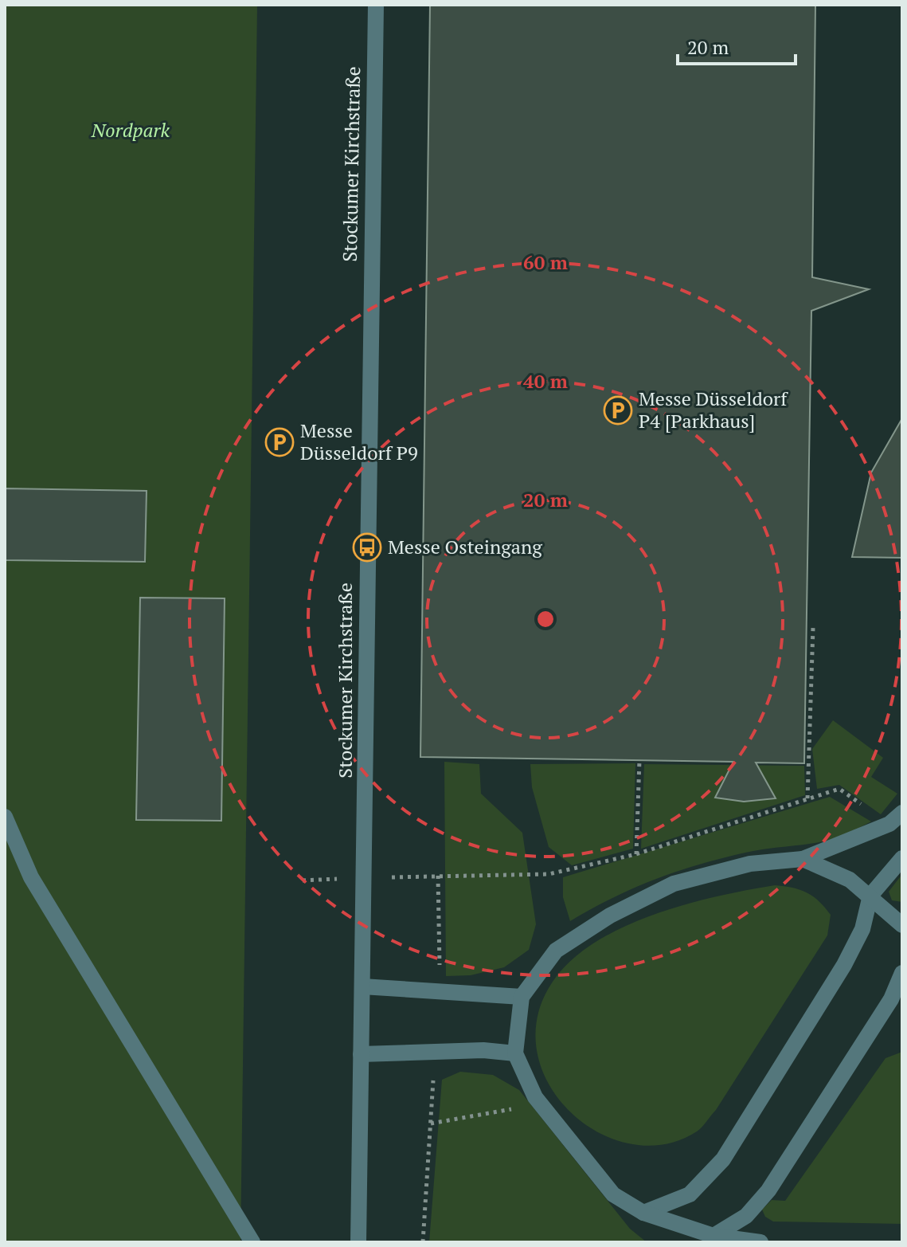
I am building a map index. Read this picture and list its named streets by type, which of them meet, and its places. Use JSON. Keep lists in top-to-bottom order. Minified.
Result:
{"streets":{"street":["Stockumer Kirchstraße"]},"parks":["Nordpark"],"places":{"parking":["Messe Düsseldorf P4 [Parkhaus]","Messe Düsseldorf P9"],"bus stop":["Messe Osteingang"]},"scale_bar":"20 m","rings":["60 m","40 m","20 m"]}
